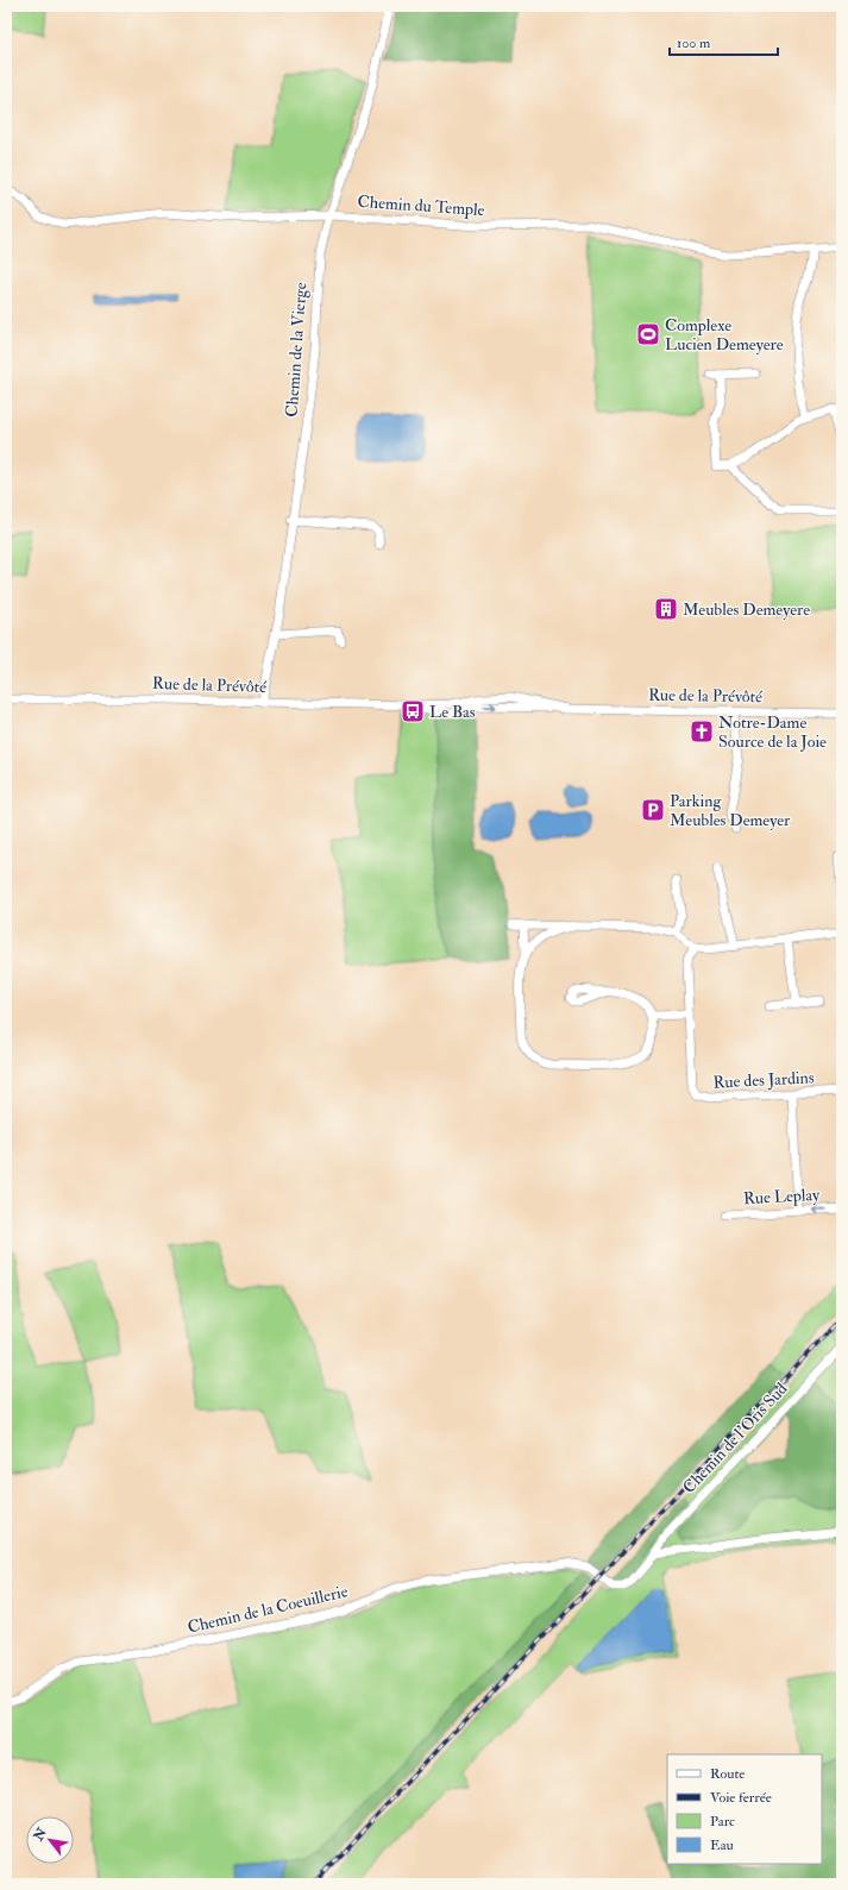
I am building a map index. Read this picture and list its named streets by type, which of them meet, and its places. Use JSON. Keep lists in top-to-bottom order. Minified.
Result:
{"streets":{"street":["Chemin du Temple","Chemin de la Vierge","Rue de la Prévôté","Rue des Jardins","Rue Leplay","Chemin de l'Oris Sud","Chemin de la Coeuillerie"]},"crossings":[["Chemin du Temple","Chemin de la Vierge"],["Chemin de la Vierge","Rue de la Prévôté"],["Chemin de l'Oris Sud","Chemin de la Coeuillerie"]],"one_way":["Rue Leplay"],"places":{"sports":["Complexe Lucien Demeyere"],"building":["Meubles Demeyere"],"bus stop":["Le Bas"],"church":["Notre-Dame Source de la Joie"],"parking":["Parking Meubles Demeyer"]},"legend":["Route","Voie ferrée","Parc","Eau"],"scale_bar":"100 m","north":"top left"}
